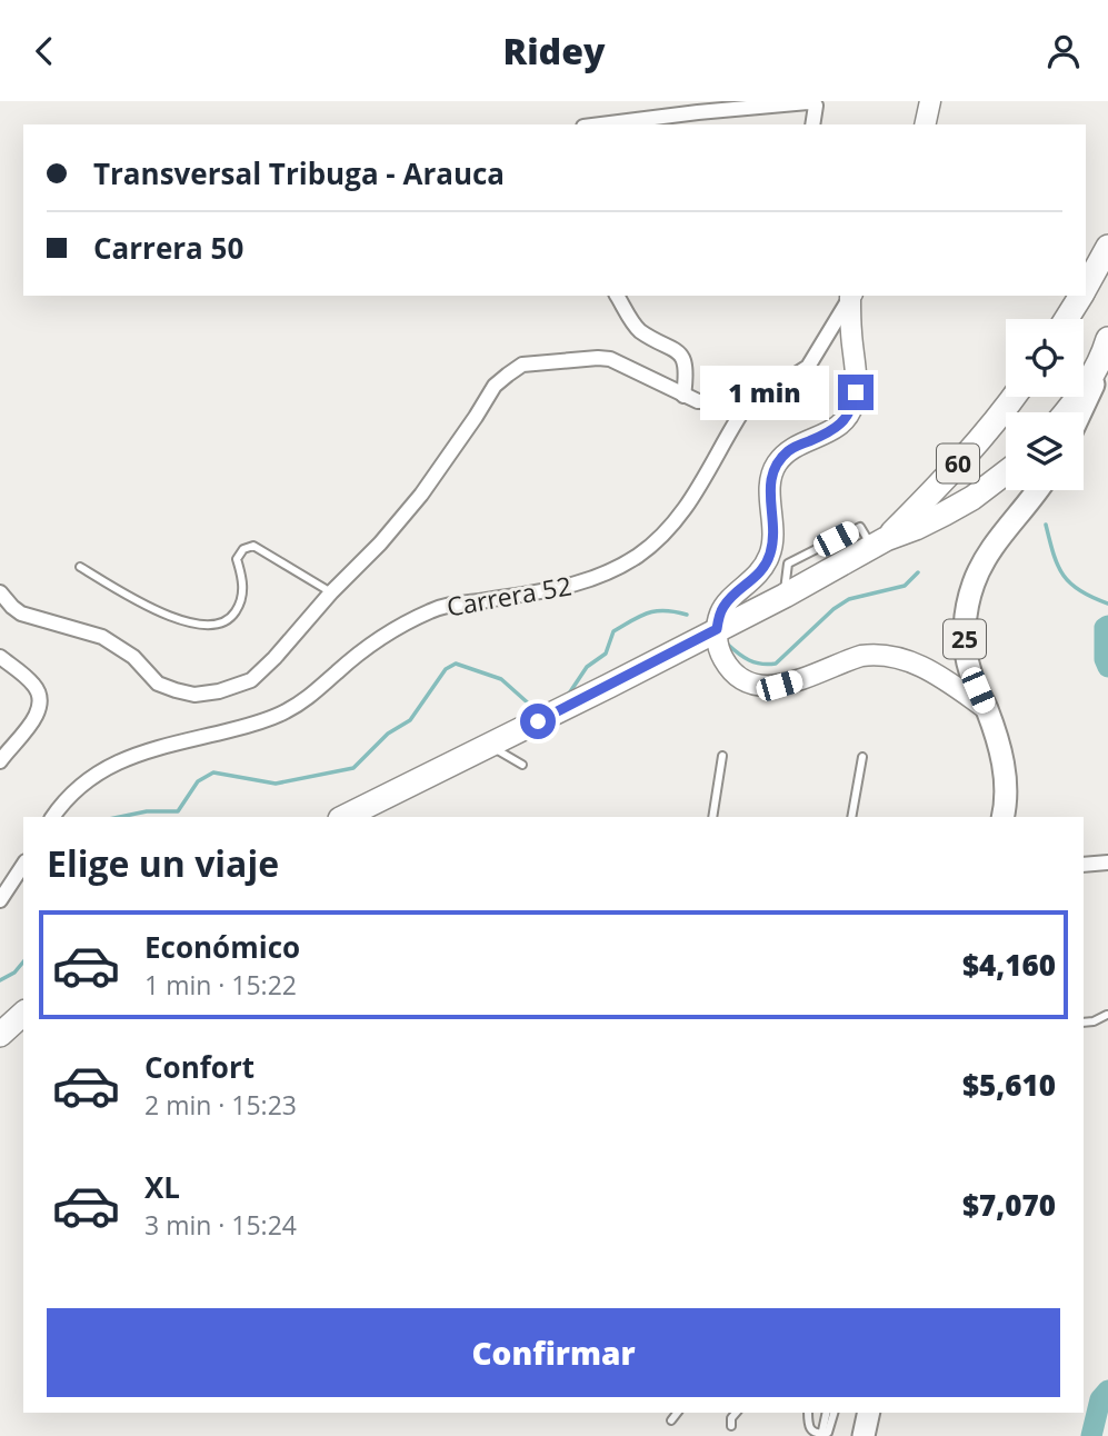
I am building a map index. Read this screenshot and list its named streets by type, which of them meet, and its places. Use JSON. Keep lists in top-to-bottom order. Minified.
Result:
{"streets":{"highway":["60"],"main road":["25"],"street":["Carrera 52"]},"page":{"header":"Ridey","banner":["Transversal Tribuga - Arauca","Carrera 50"],"bubble":"1 min","heading":"Elige un viaje","list":[{"name":"Económico","note":"1 min · 15:22","value":"$4,160"},{"name":"Confort","note":"2 min · 15:23","value":"$5,610"},{"name":"XL","note":"3 min · 15:24","value":"$7,070"}],"buttons":"Confirmar"}}
